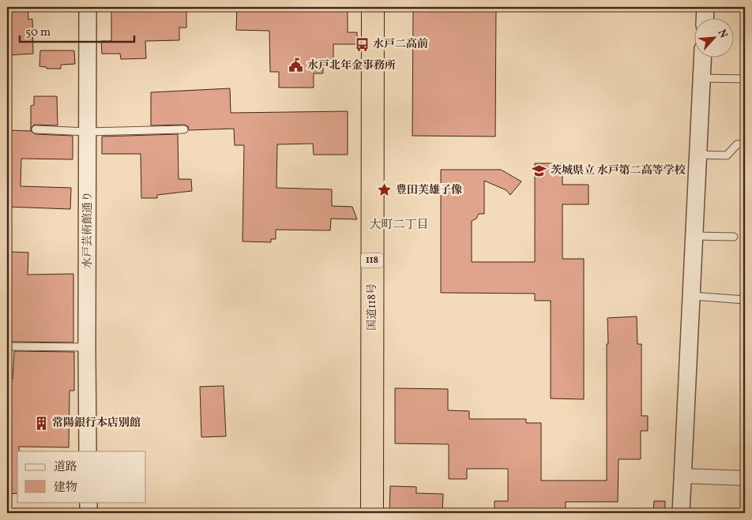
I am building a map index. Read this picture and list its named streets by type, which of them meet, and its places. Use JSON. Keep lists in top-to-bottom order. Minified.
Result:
{"streets":{"highway":["118","国道118号"],"street":["水戸芸術館通り"]},"districts":["大町二丁目"],"places":{"bus stop":["水戸二高前"],"public building":["水戸北年金事務所"],"school or university":["茨城県立 水戸第二高等学校"],"place":["豊田芙雄子像"],"building":["常陽銀行本店別館"]},"legend":["道路","建物"],"scale_bar":"50 m","north":"top right"}
